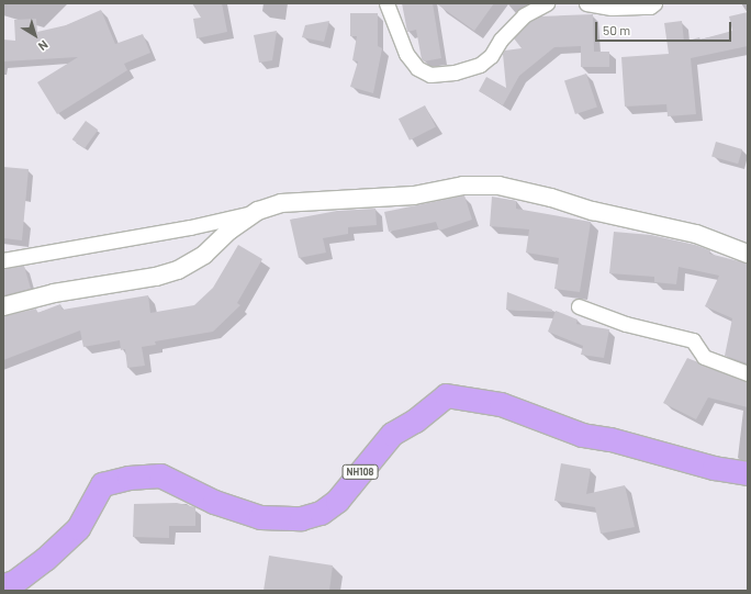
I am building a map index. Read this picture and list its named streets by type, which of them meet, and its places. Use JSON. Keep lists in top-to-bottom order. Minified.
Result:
{"streets":{"highway":["NH108"]},"scale_bar":"50 m","north":"bottom right"}
